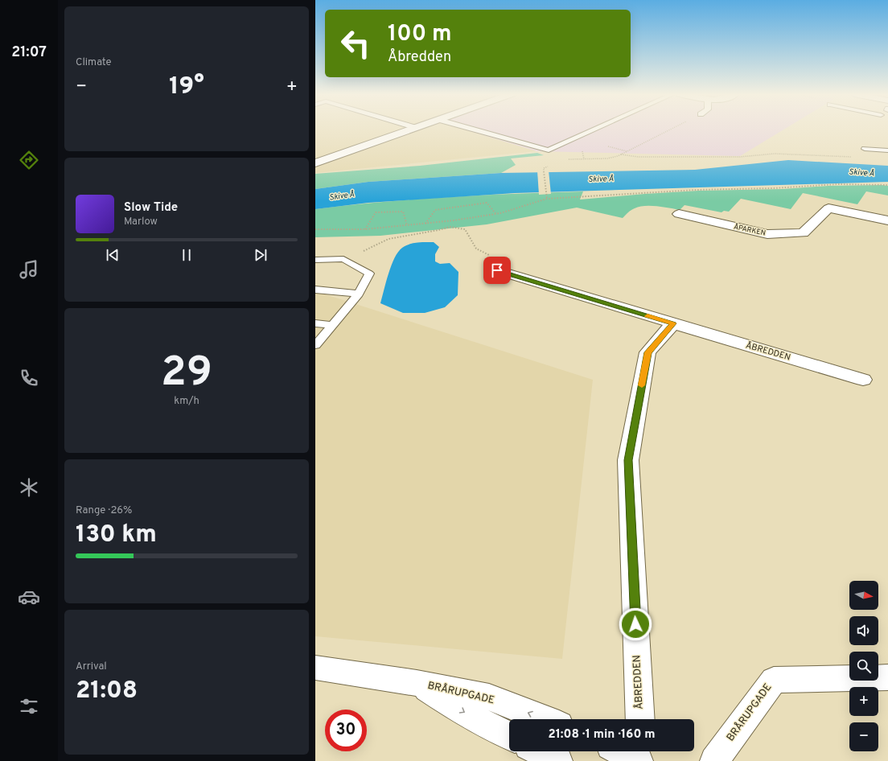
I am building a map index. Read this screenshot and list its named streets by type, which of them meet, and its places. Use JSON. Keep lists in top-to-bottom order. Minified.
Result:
{"streets":{"street":["ÅPARKEN","ÅBREDDEN","BRÅRUPGADE"]},"water":["Skive Å"],"north":"right","page":{"tabs":"21:07","tile":["Climate",["29","km/h"],["Range · 26%","130 km"],["Arrival","21:08"]],"turn":["100 m","Åbredden"],"heat":["−","19°","+"],"song":["Slow Tide","Marlow"],"map_buttons":["+","−"],"limit":"30","trip":"21:08 · 1 min · 160 m"}}
